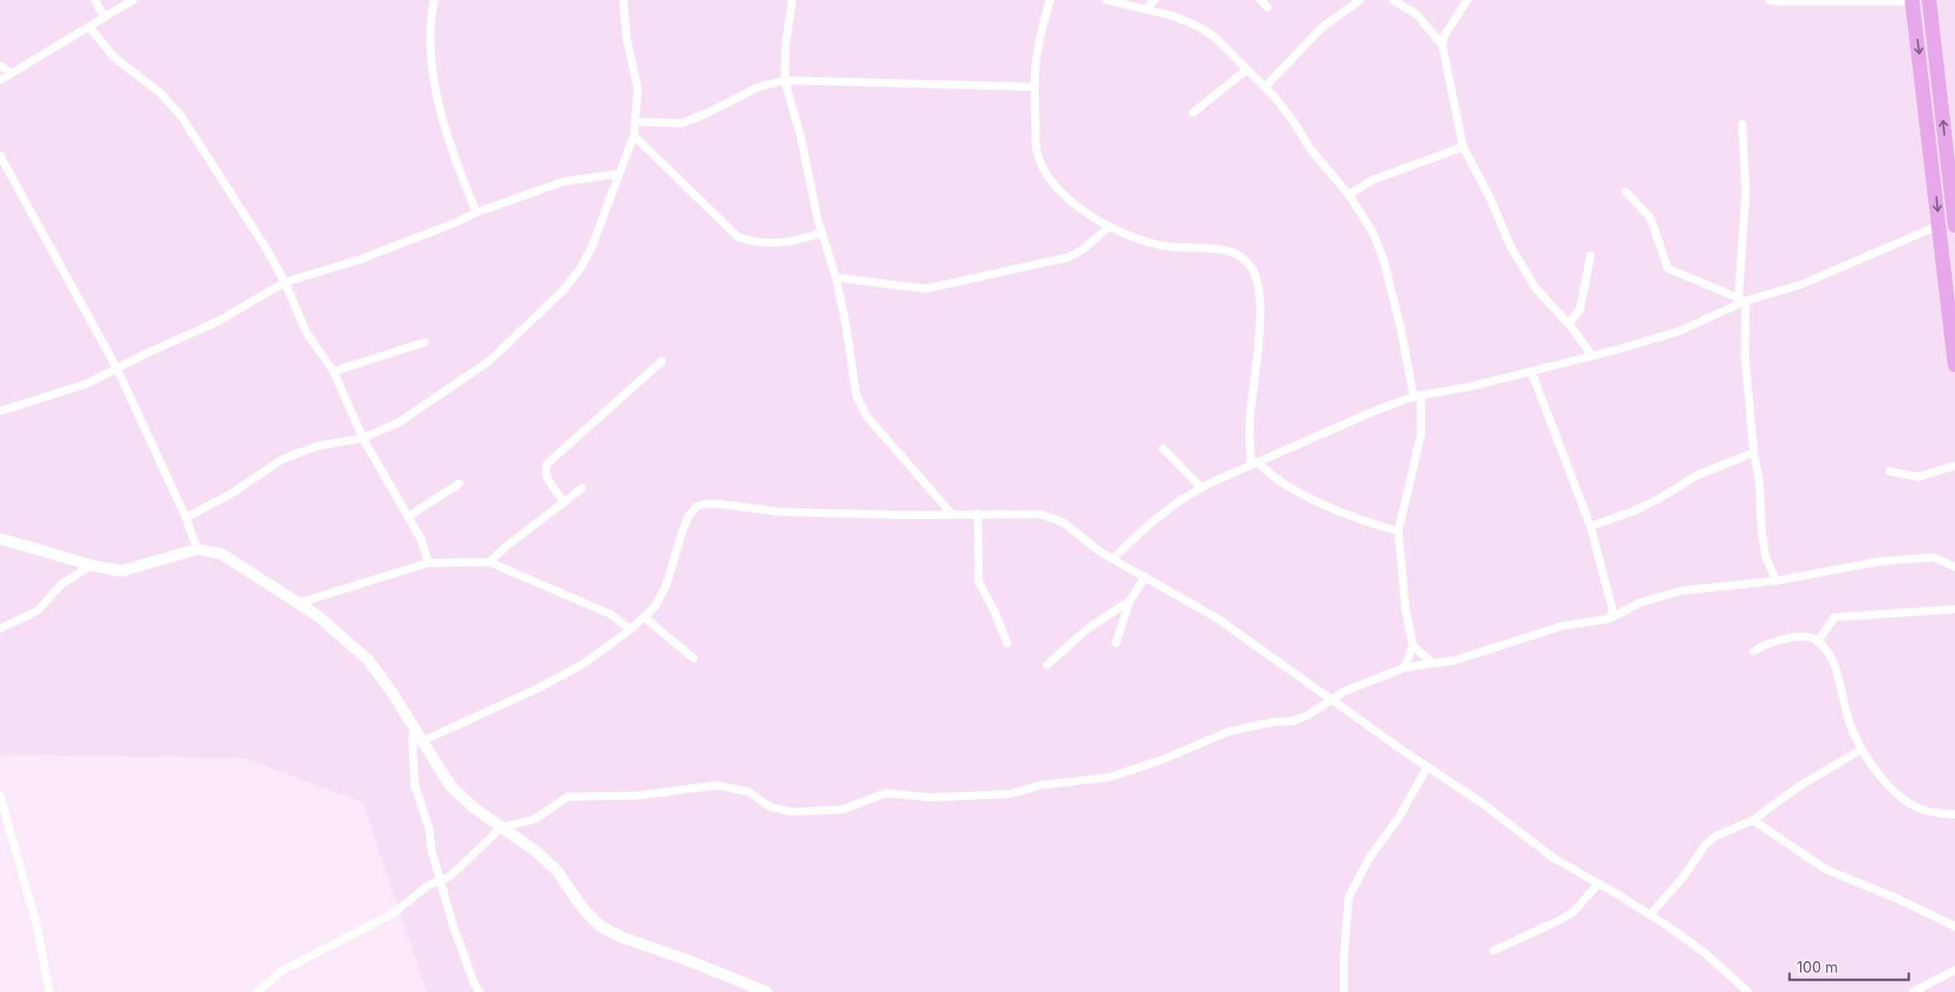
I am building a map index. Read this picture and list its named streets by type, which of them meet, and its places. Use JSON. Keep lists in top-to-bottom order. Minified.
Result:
{"scale_bar":"100 m"}
